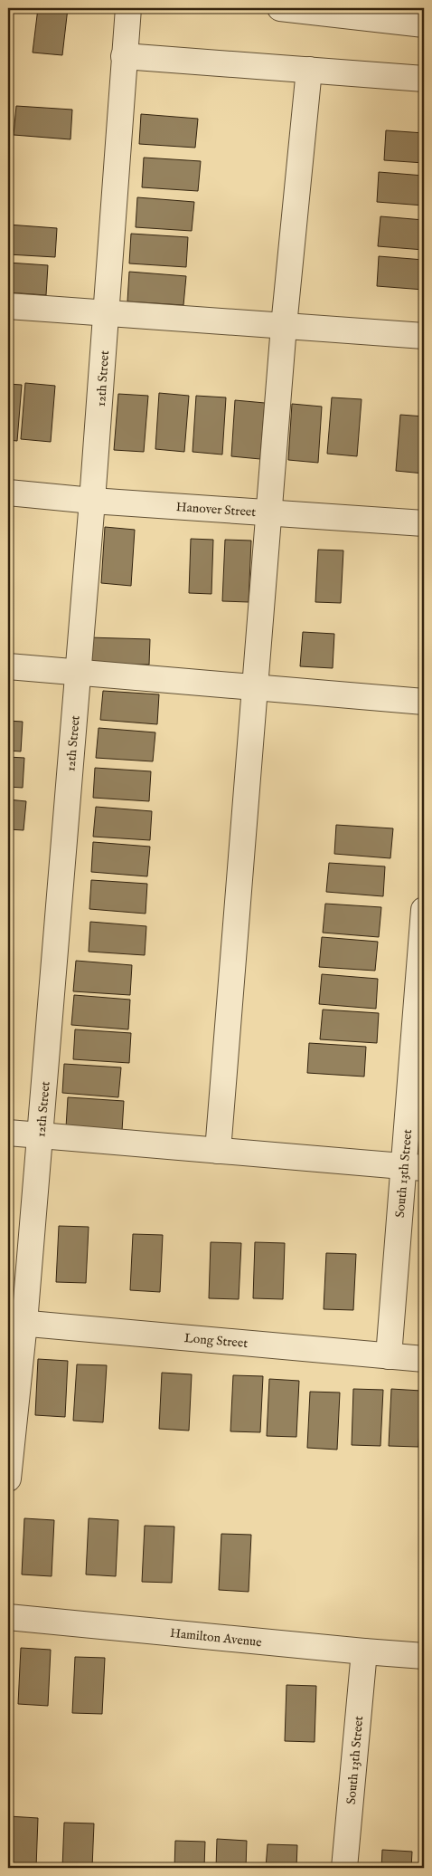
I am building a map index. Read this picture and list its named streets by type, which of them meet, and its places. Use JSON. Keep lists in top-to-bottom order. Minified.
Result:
{"streets":{"street":["12th Street","Hanover Street","South 13th Street","Long Street","Hamilton Avenue"]},"crossings":[["12th Street","Hanover Street"],["12th Street","Long Street"],["South 13th Street","Long Street"],["South 13th Street","Hamilton Avenue"]]}
